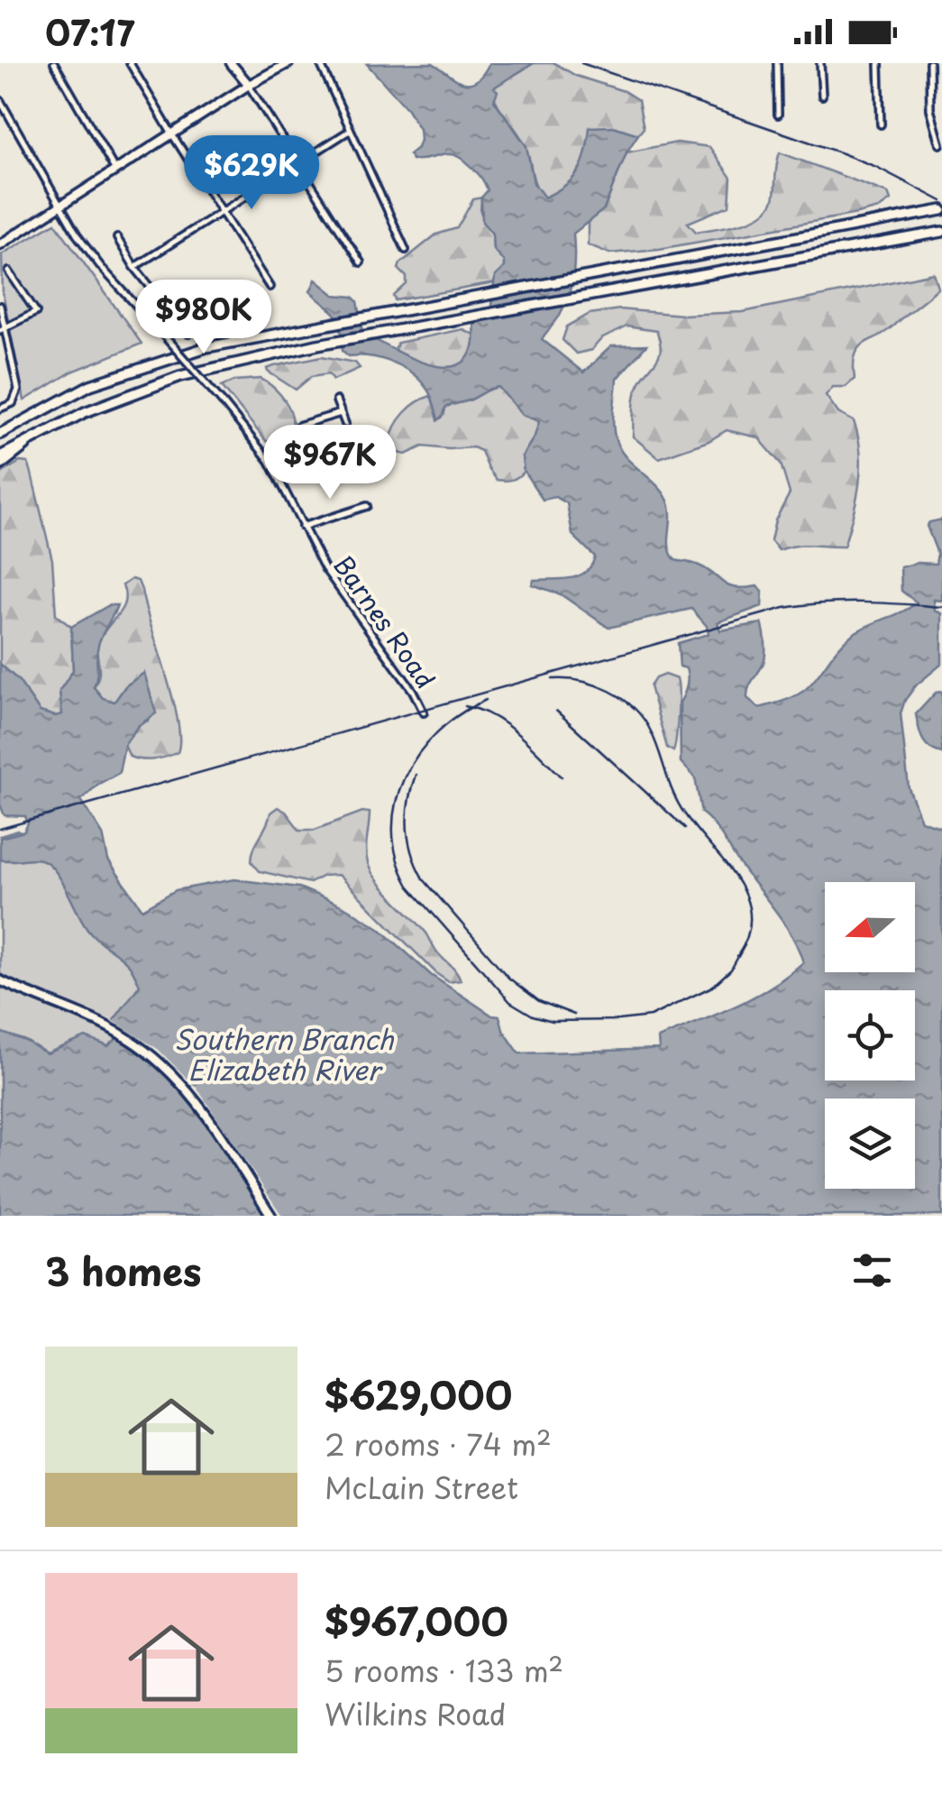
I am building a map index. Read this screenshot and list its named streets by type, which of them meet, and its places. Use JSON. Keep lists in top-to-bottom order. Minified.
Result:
{"streets":{"street":["Barnes Road"]},"water":["Southern Branch Elizabeth River"],"north":"left","page":{"status":"07:17","price":["$629K","$980K","$967K"],"heading":"3 homes","list":[{"name":"$629,000","note":"2 rooms · 74 m² · McLain Street"},{"name":"$967,000","note":"5 rooms · 133 m² · Wilkins Road"}]}}
